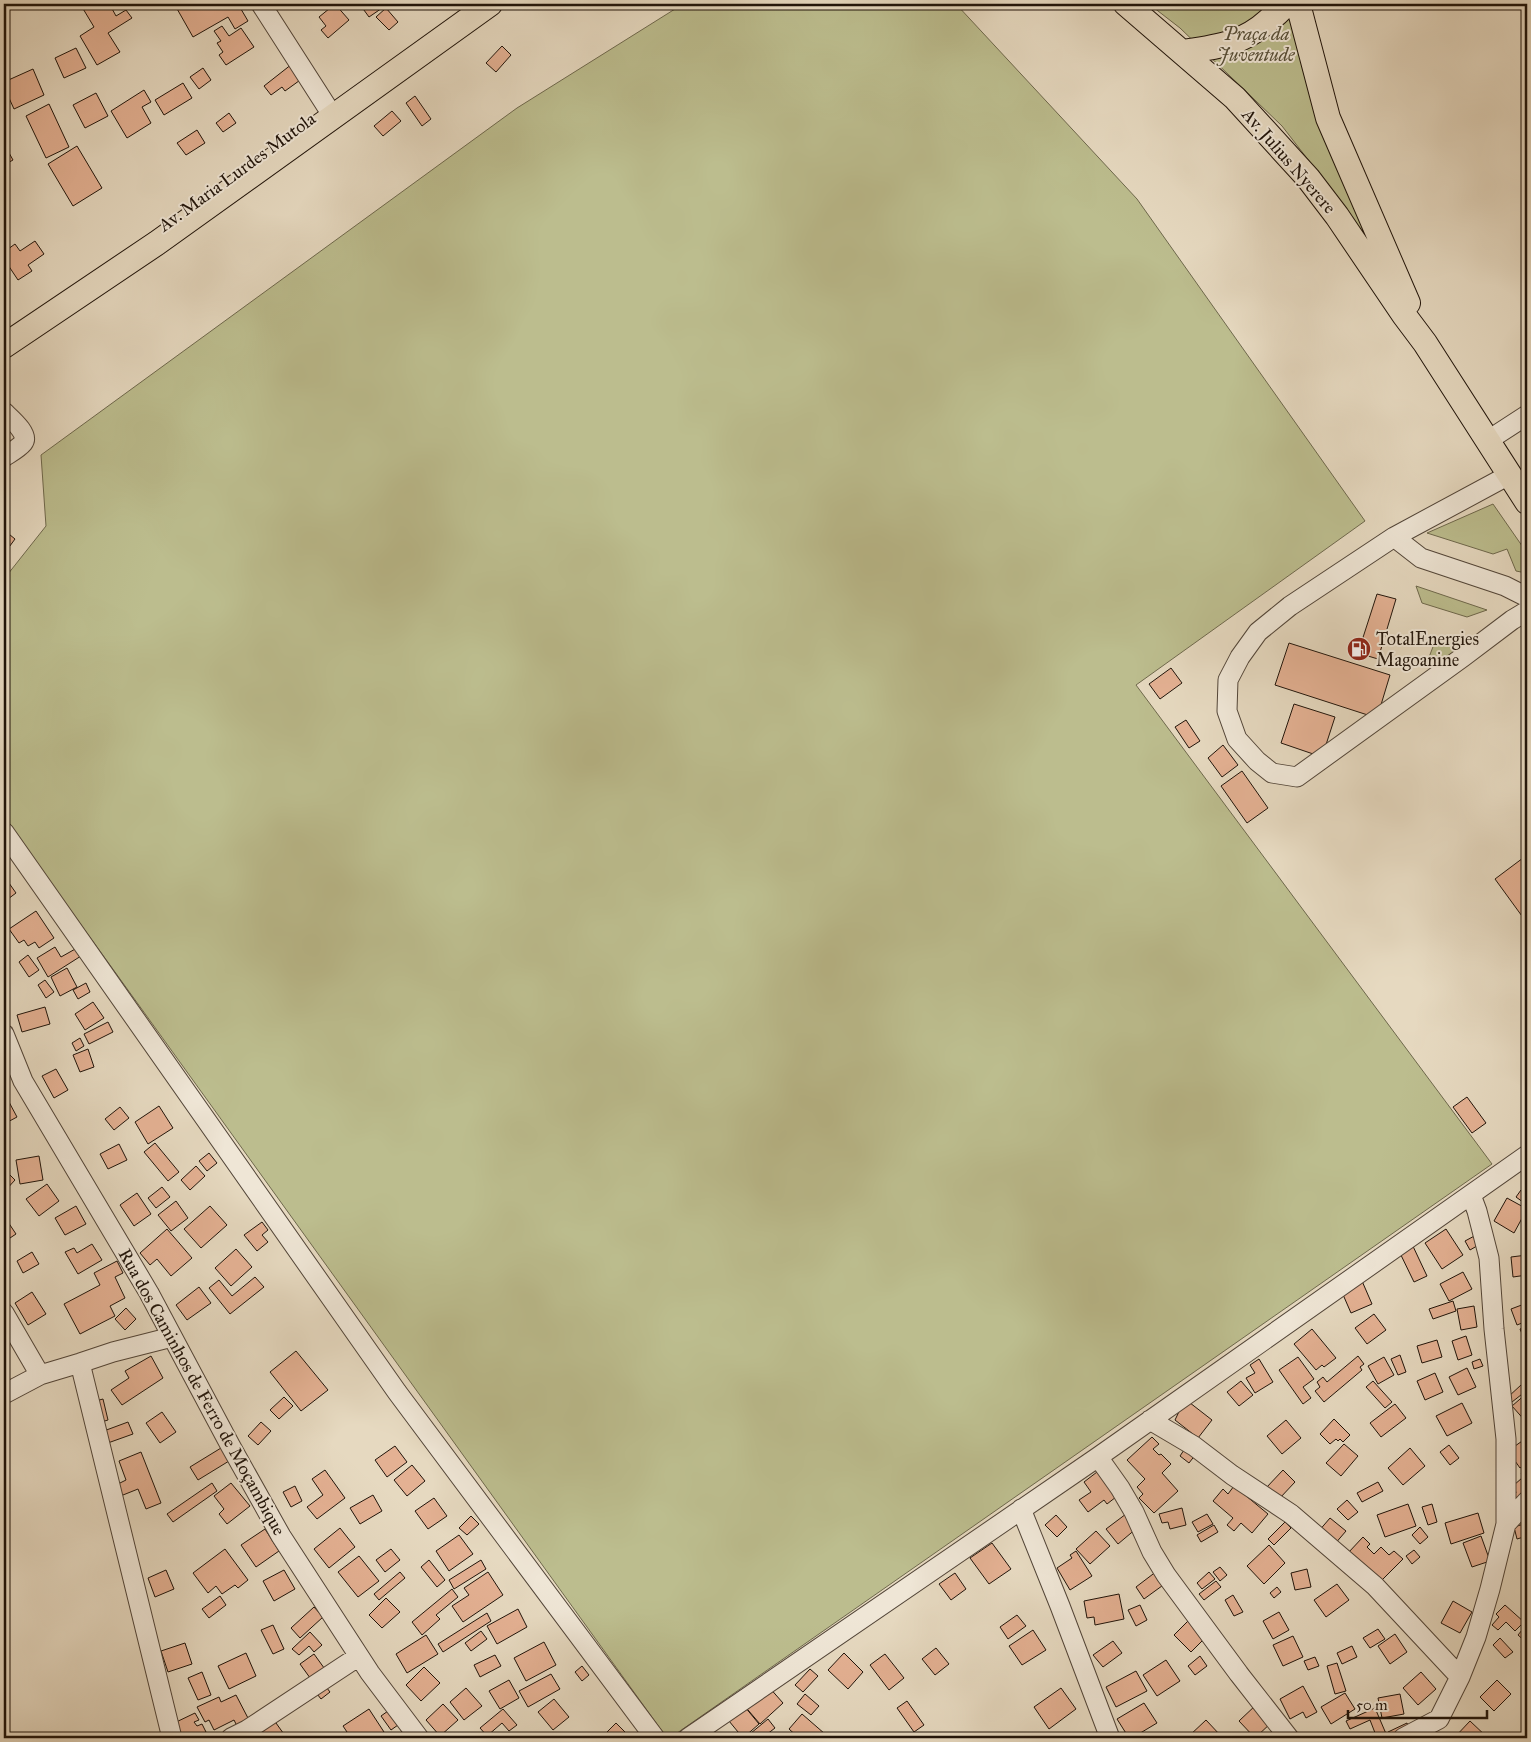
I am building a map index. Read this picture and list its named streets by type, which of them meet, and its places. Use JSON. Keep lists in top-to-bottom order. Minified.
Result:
{"streets":{"main road":["Av. Julius Nyerere","Av. Maria Lurdes Mutola"],"street":["Rua dos Caminhos de Ferro de Moçambique"]},"parks":["Praça da Juventude"],"places":{"fuel station":["TotalEnergies Magoanine"]},"scale_bar":"50 m"}
